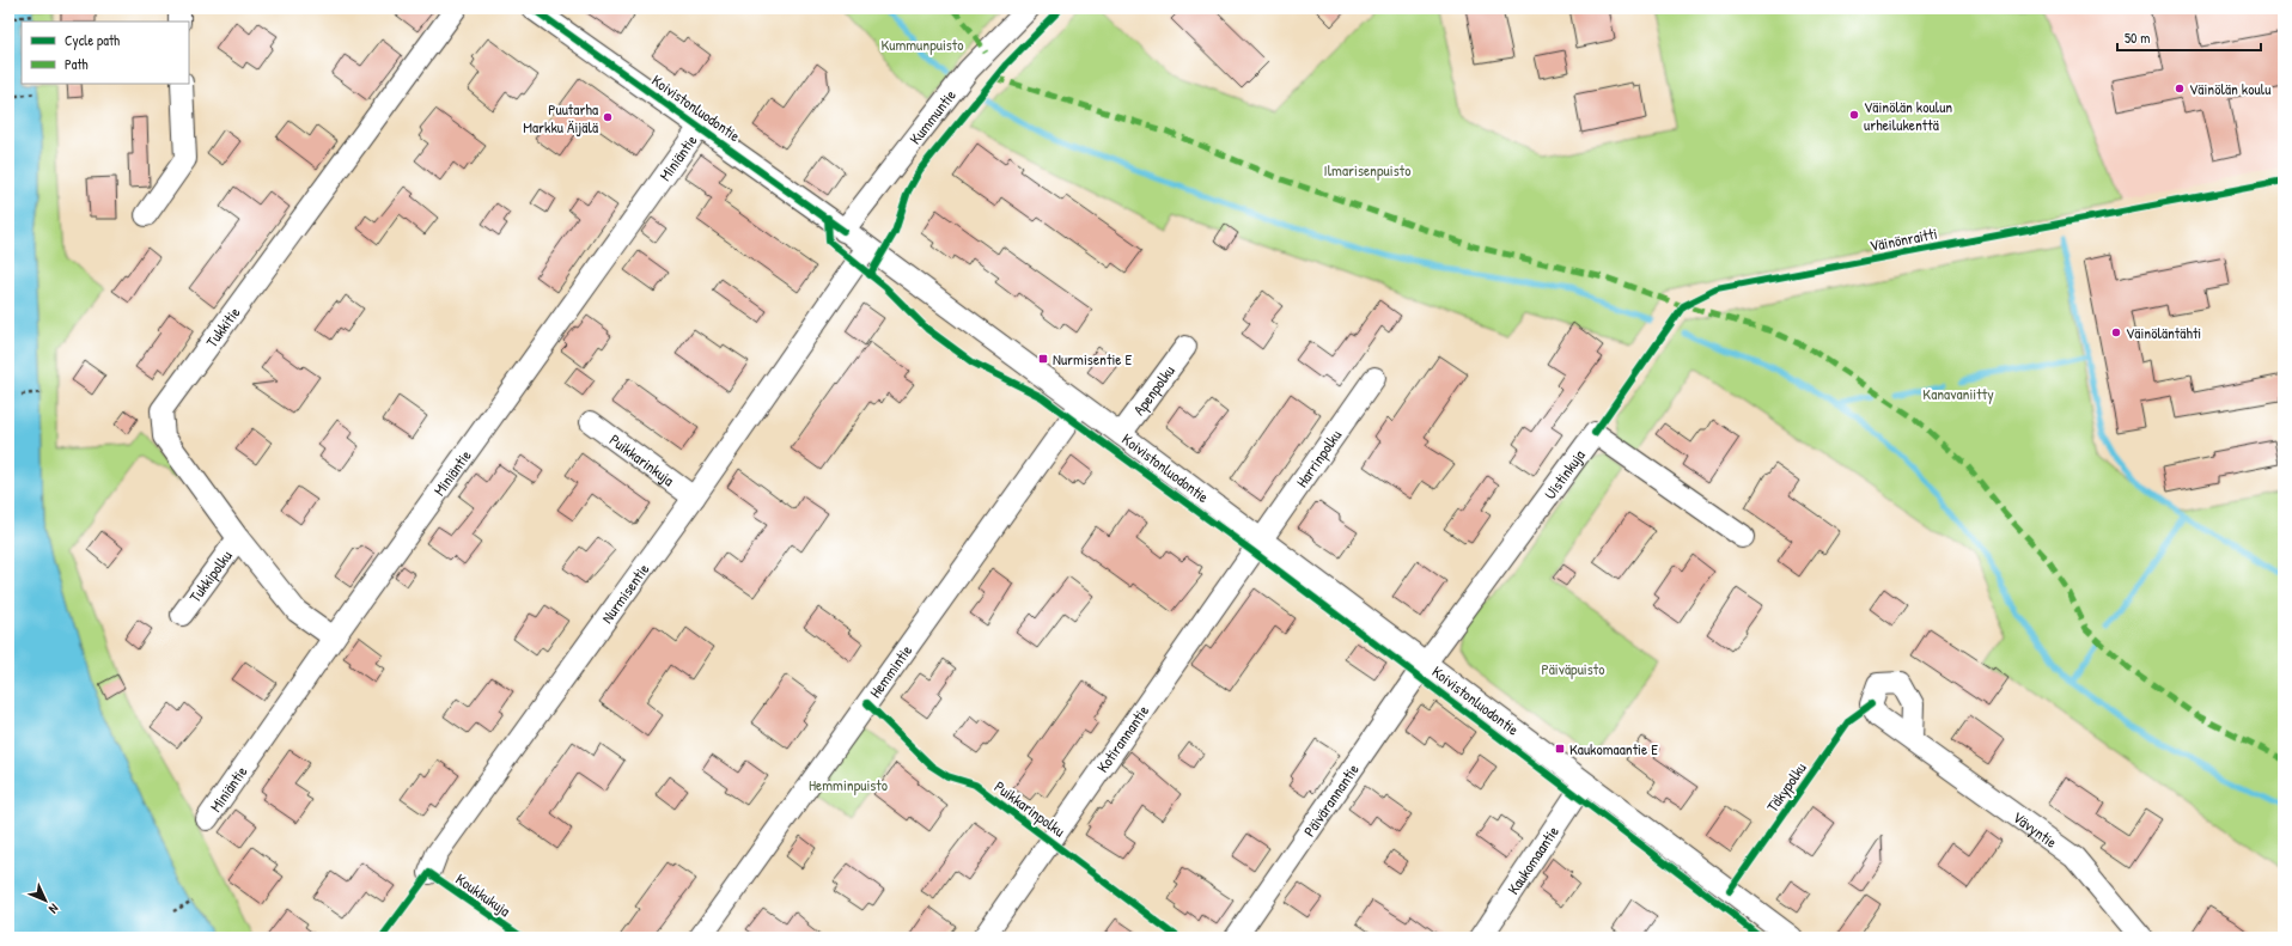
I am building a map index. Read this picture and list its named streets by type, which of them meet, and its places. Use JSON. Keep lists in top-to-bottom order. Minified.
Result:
{"streets":{"street":["Koivistonluodontie","Kummuntie","Miniäntie","Tukkitie","Apenpolku","Harrinpolku","Puikkarinkuja","Uistinkuja","Tukkipolku","Nurmisentie","Hemmintie","Kotirannantie","Päivärannantie","Vävyntie","Kaukomaantie"],"cycle path":["Väinönraitti","Täkypolku","Puikkarinpolku","Koukkukuja"]},"crossings":[["Koivistonluodontie","Kummuntie"],["Koivistonluodontie","Miniäntie"],["Koivistonluodontie","Apenpolku"],["Koivistonluodontie","Harrinpolku"],["Koivistonluodontie","Uistinkuja"],["Koivistonluodontie","Nurmisentie"],["Koivistonluodontie","Hemmintie"],["Koivistonluodontie","Kotirannantie"],["Koivistonluodontie","Päivärannantie"],["Koivistonluodontie","Kaukomaantie"],["Miniäntie","Tukkitie"],["Tukkitie","Tukkipolku"],["Harrinpolku","Kotirannantie"],["Puikkarinkuja","Nurmisentie"],["Uistinkuja","Päivärannantie"]],"parks":["Kummunpuisto","Ilmarisenpuisto","Kanavaniitty","Päiväpuisto","Hemminpuisto"],"places":{"other":["Väinölän koulu","Väinölän koulun urheilukenttä","Puutarha Markku Äijälä","Väinöläntähti"],"transit":["Nurmisentie E","Kaukomaantie E"]},"legend":["Cycle path","Path"],"scale_bar":"50 m","north":"bottom right"}
